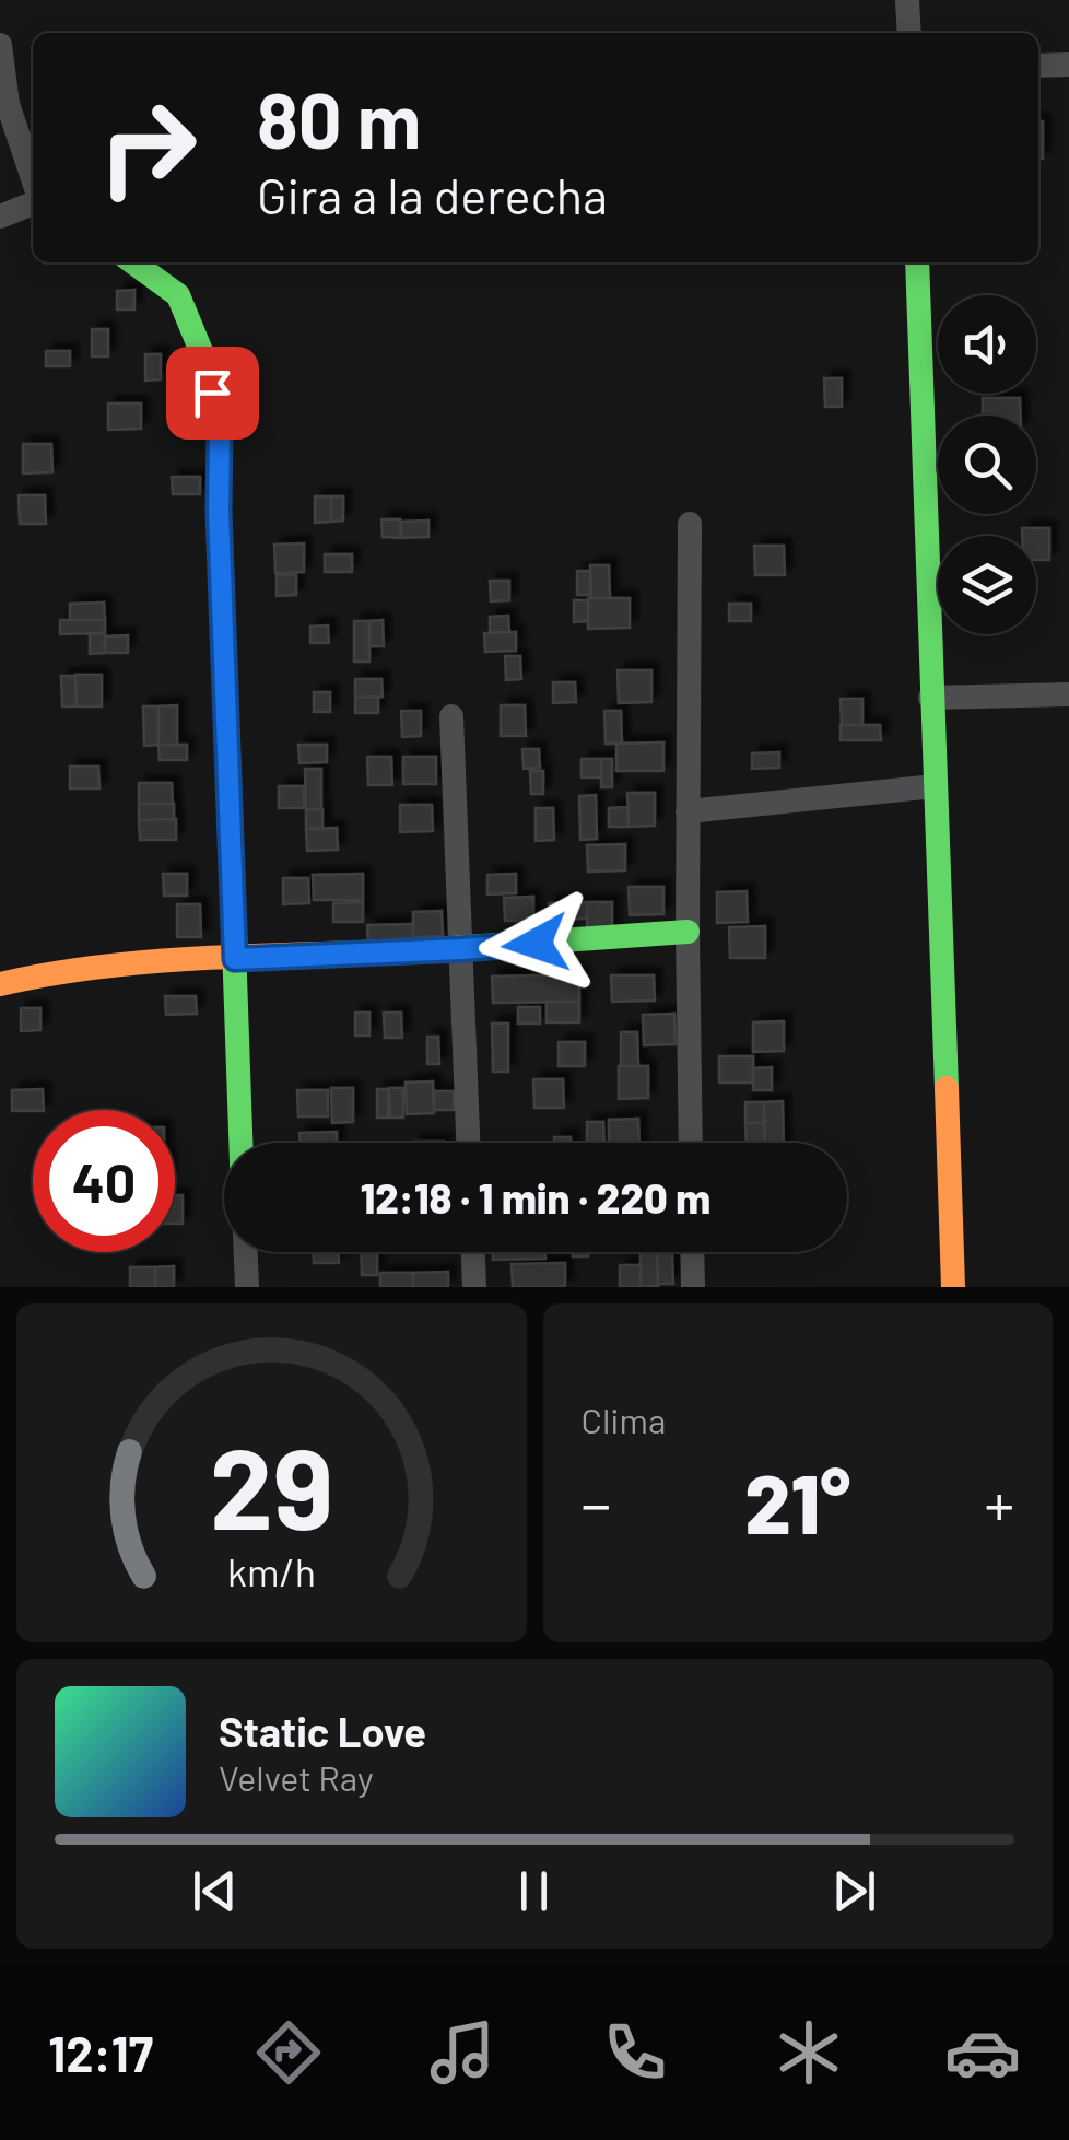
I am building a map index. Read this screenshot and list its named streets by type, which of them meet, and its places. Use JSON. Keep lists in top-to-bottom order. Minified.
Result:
{"page":{"turn":["80 m","Gira a la derecha"],"limit":"40","trip":"12:18 · 1 min · 220 m","tile":"Clima","heat":["−","21°","+"],"song":["Static Love","Velvet Ray"],"tabs":"12:17","gauge":["29","km/h"]}}
